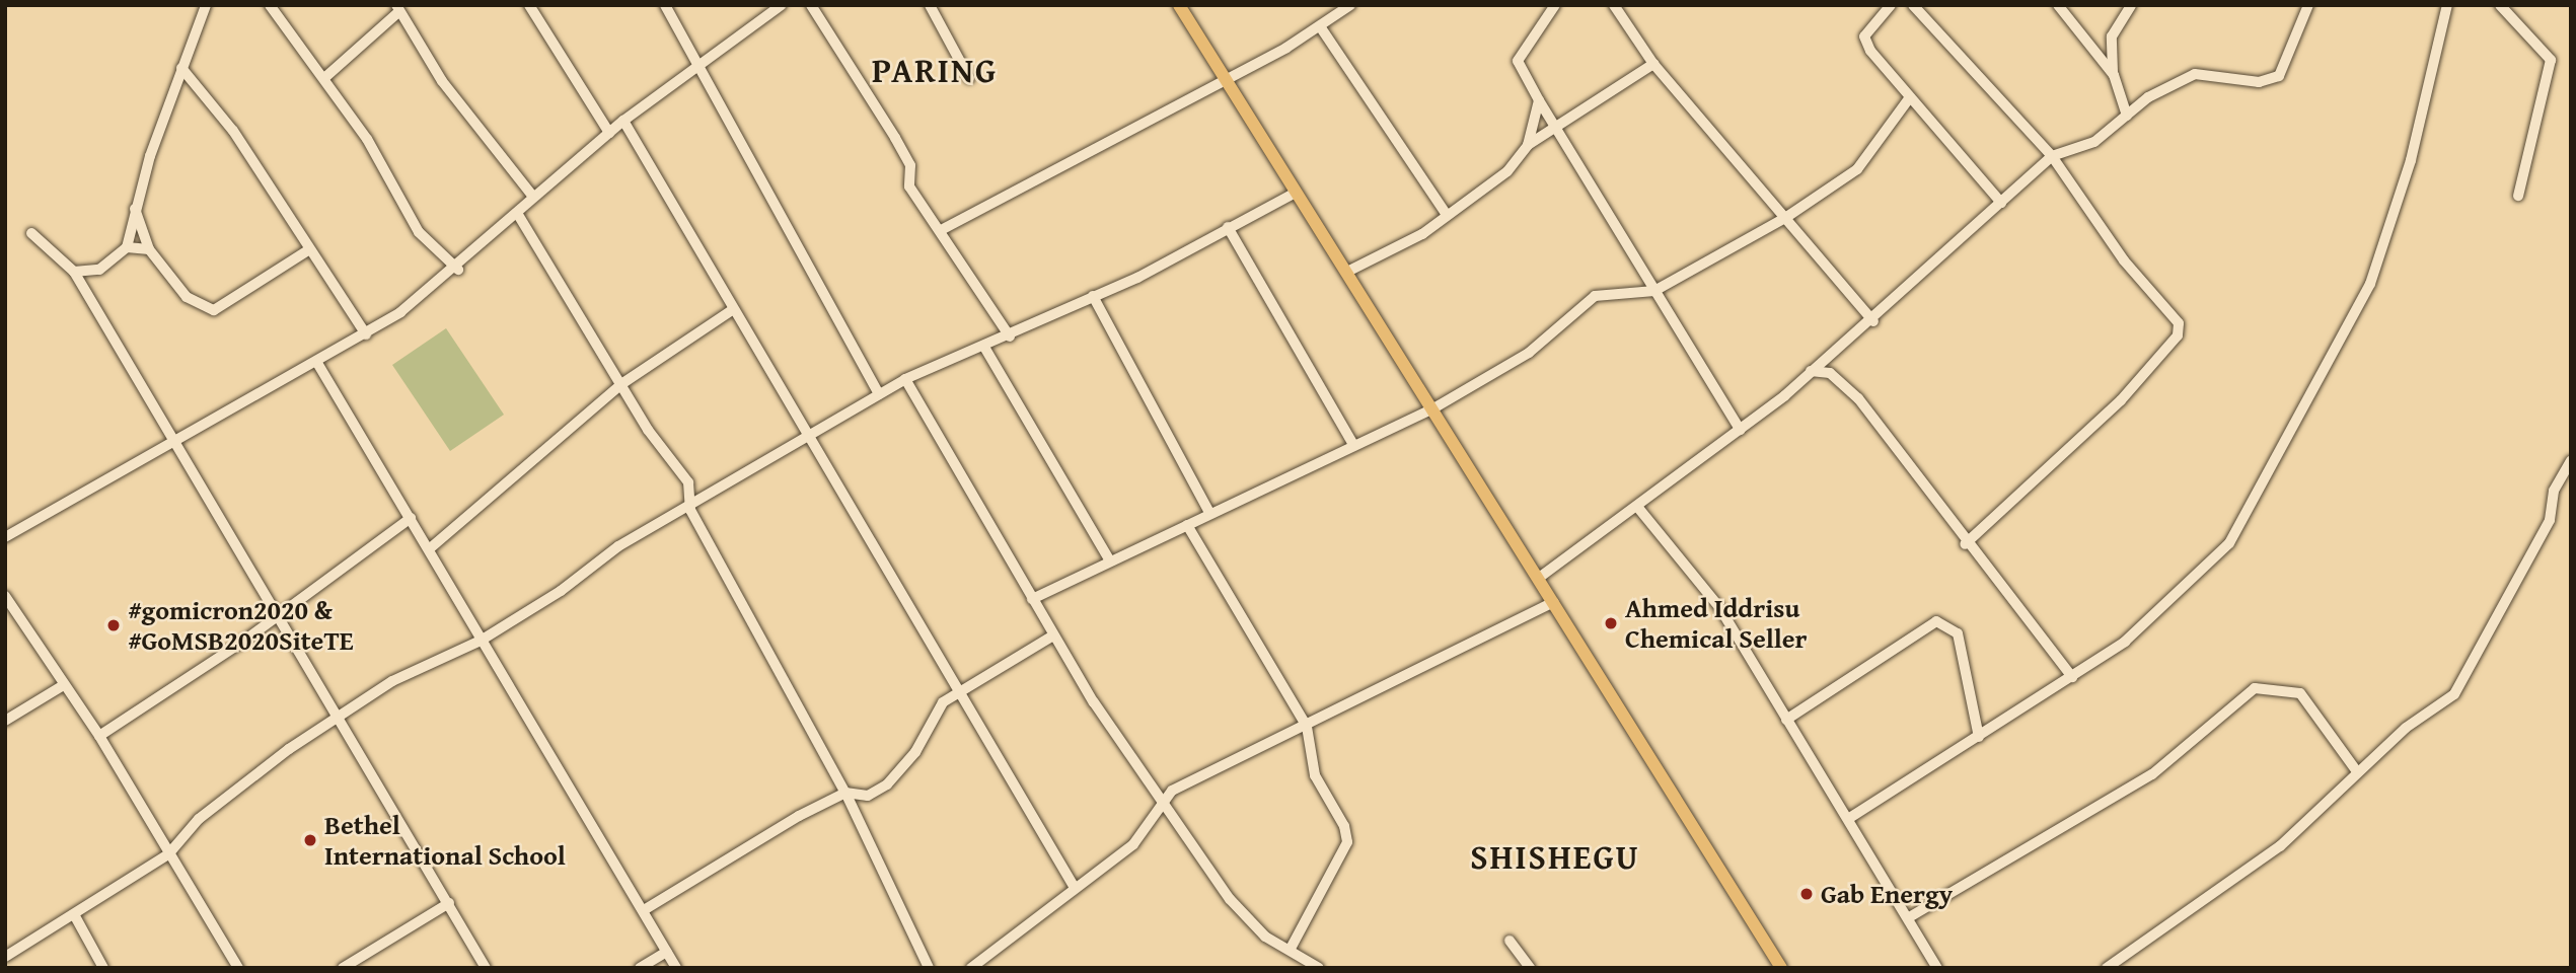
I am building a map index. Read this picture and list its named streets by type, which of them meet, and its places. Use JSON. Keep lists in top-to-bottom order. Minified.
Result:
{"districts":["PARING","SHISHEGU"],"places":["Ahmed Iddrisu Chemical Seller","#gomicron2020 & #GoMSB2020SiteTE","Bethel International School","Gab Energy"]}
